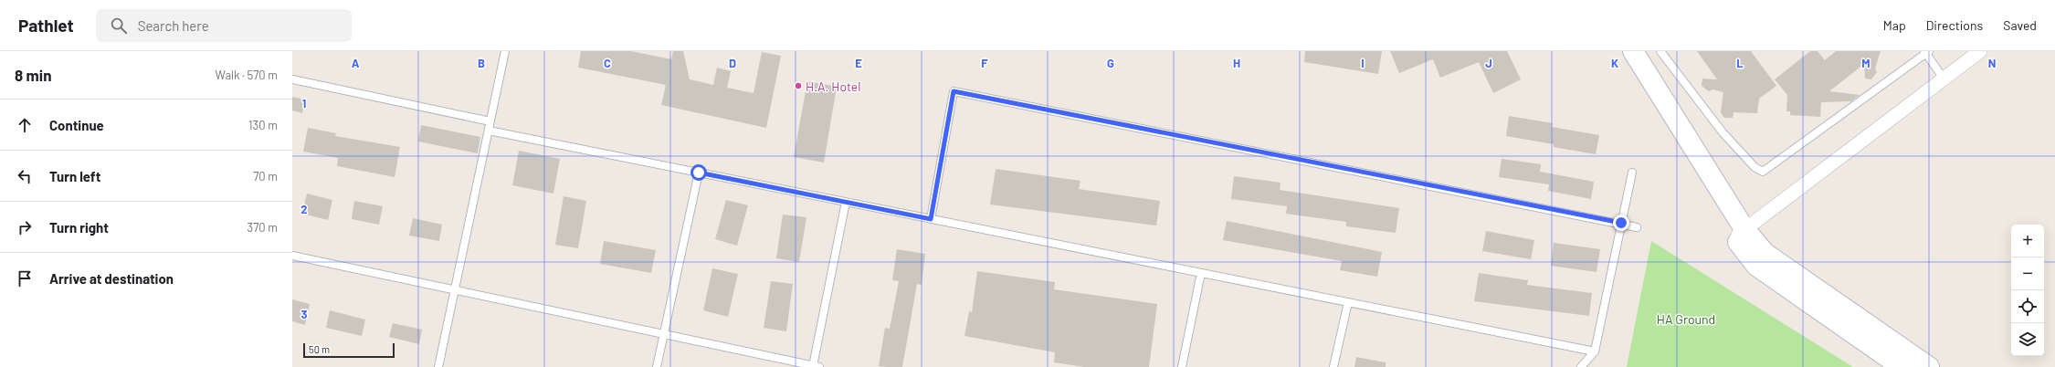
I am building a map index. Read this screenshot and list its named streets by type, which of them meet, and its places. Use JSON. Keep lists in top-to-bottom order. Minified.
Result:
{"parks":["HA Ground"],"places":["H.A. Hotel"],"scale_bar":"50 m","page":{"header":"Pathlet","search":"Search here","nav":["Map","Directions","Saved"],"heading":["8 min","Walk · 570 m"],"list":[["Continue","130 m"],["Turn left","70 m"],["Turn right","370 m"],"Arrive at destination"],"map_buttons":["+","−"],"scale":"50 m"},"grid":{"columns":["A","B","C","D","E","F","G","H","I","J","K","L","M","N"],"rows":["1","2","3"]}}
